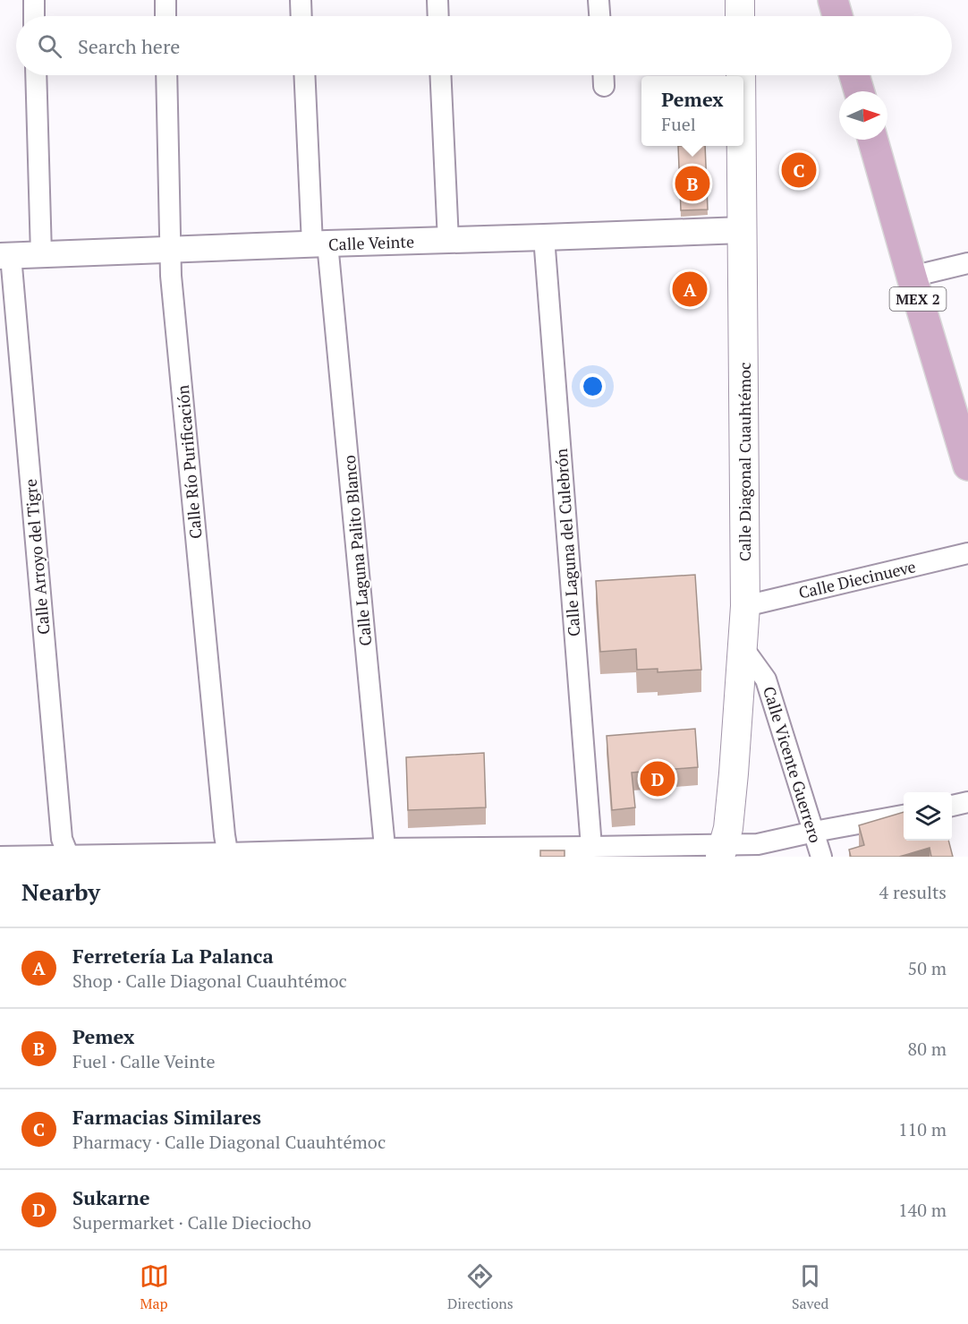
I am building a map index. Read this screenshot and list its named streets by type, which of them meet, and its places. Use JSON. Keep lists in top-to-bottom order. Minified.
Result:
{"streets":{"main road":["MEX 2","Calle Diagonal Cuauhtémoc"],"street":["Calle Veinte","Calle Río Purificación","Calle Laguna del Culebrón","Calle Laguna Palito Blanco","Calle Arroyo del Tigre","Calle Diecinueve","Calle Vicente Guerrero"]},"crossings":[["Calle Veinte","Calle Río Purificación"],["Calle Veinte","Calle Diagonal Cuauhtémoc"],["Calle Veinte","Calle Laguna del Culebrón"],["Calle Veinte","Calle Laguna Palito Blanco"],["Calle Veinte","Calle Arroyo del Tigre"],["Calle Diagonal Cuauhtémoc","Calle Diecinueve"],["Calle Diagonal Cuauhtémoc","Calle Vicente Guerrero"]],"north":"right","page":{"search":"Search here","popup":["Pemex","Fuel"],"pins":["C","B","A","D"],"heading":["Nearby","4 results"],"list":[{"mark":"A","name":"Ferretería La Palanca","note":"Shop · Calle Diagonal Cuauhtémoc","value":"50 m"},{"mark":"B","name":"Pemex","note":"Fuel · Calle Veinte","value":"80 m"},{"mark":"C","name":"Farmacias Similares","note":"Pharmacy · Calle Diagonal Cuauhtémoc","value":"110 m"},{"mark":"D","name":"Sukarne","note":"Supermarket · Calle Dieciocho","value":"140 m"}],"nav":["Map","Directions","Saved"]}}
